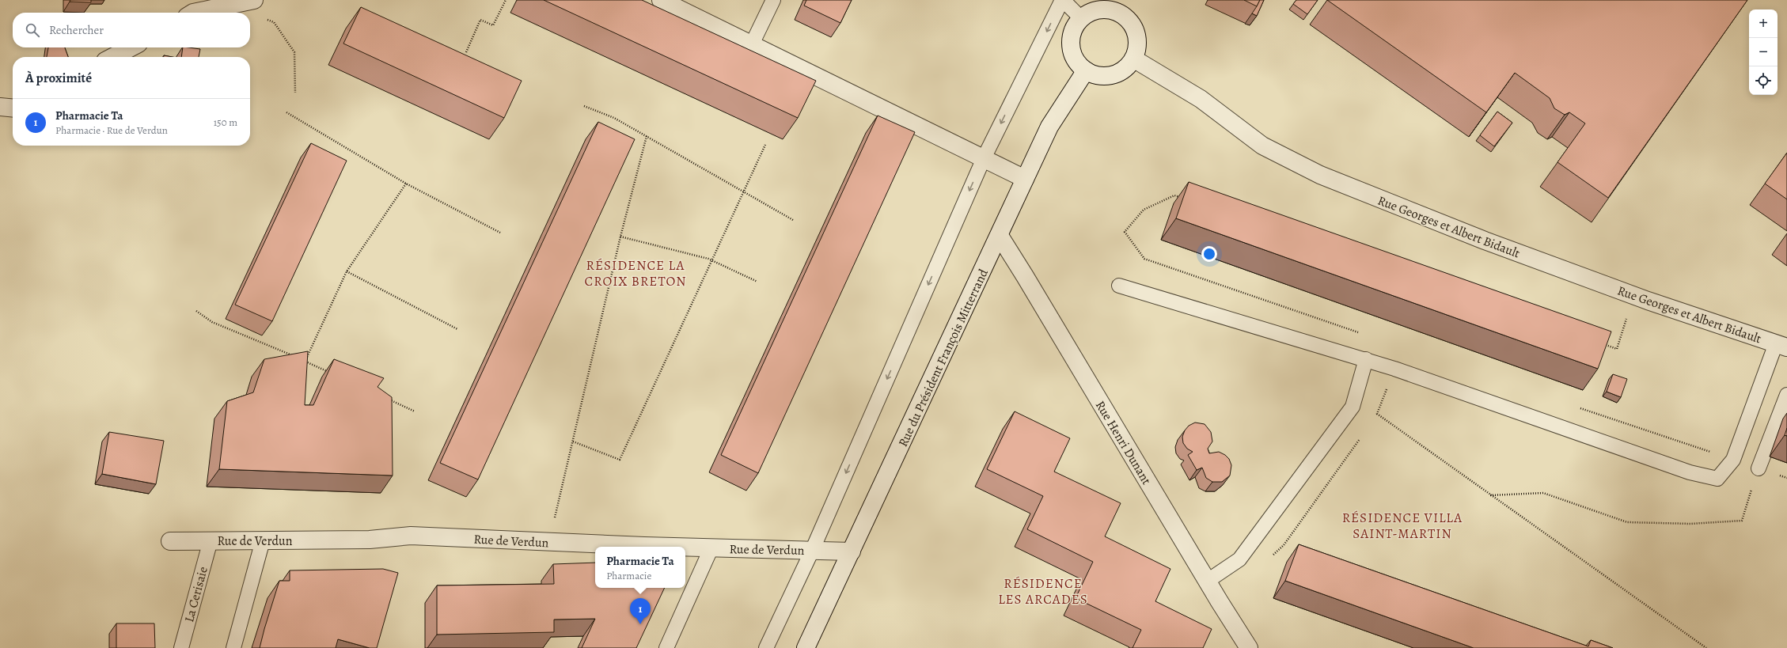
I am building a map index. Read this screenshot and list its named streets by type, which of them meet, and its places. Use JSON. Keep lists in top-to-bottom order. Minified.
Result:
{"streets":{"street":["Rue Georges et Albert Bidault","Rue du Président François Mitterrand","Rue Henri Dunant","Rue de Verdun"],"lane":["La Cerisaie"]},"crossings":[["Rue Georges et Albert Bidault","Rue du Président François Mitterrand"],["Rue du Président François Mitterrand","Rue Henri Dunant"],["Rue du Président François Mitterrand","Rue de Verdun"],["Rue de Verdun","La Cerisaie"]],"districts":["RÉSIDENCE LA CROIX BRETON","RÉSIDENCE VILLA SAINT-MARTIN","RÉSIDENCE LES ARCADES"],"page":{"map_buttons":["+","−"],"search":"Rechercher","heading":"À proximité","list":[{"mark":"1","name":"Pharmacie Ta","note":"Pharmacie · Rue de Verdun","value":"150 m"}],"popup":["Pharmacie Ta","Pharmacie"],"pins":"1"}}
